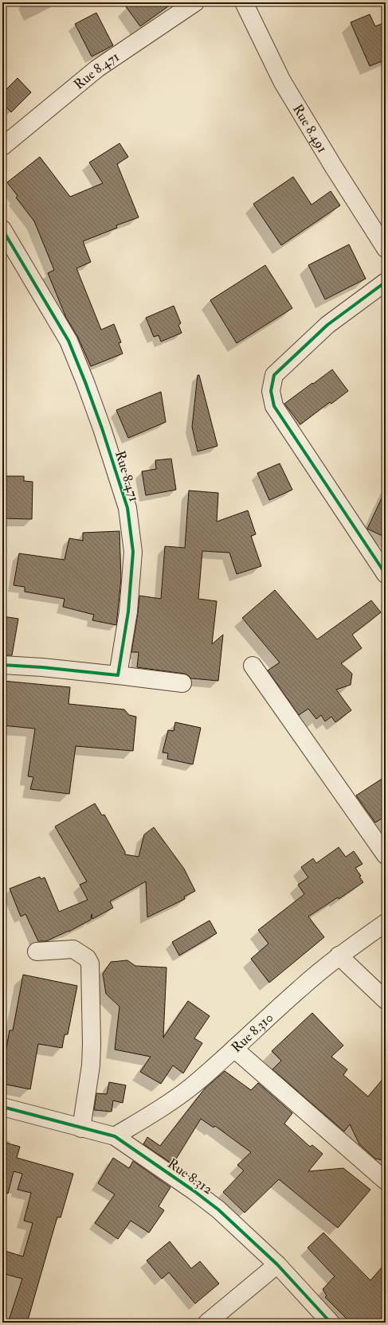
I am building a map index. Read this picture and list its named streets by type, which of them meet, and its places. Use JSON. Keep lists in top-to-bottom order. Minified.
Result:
{"streets":{"street":["Rue 8.471","Rue 8.491","Rue 8.310","Rue 8.312"]},"crossings":[["Rue 8.310","Rue 8.312"]]}
